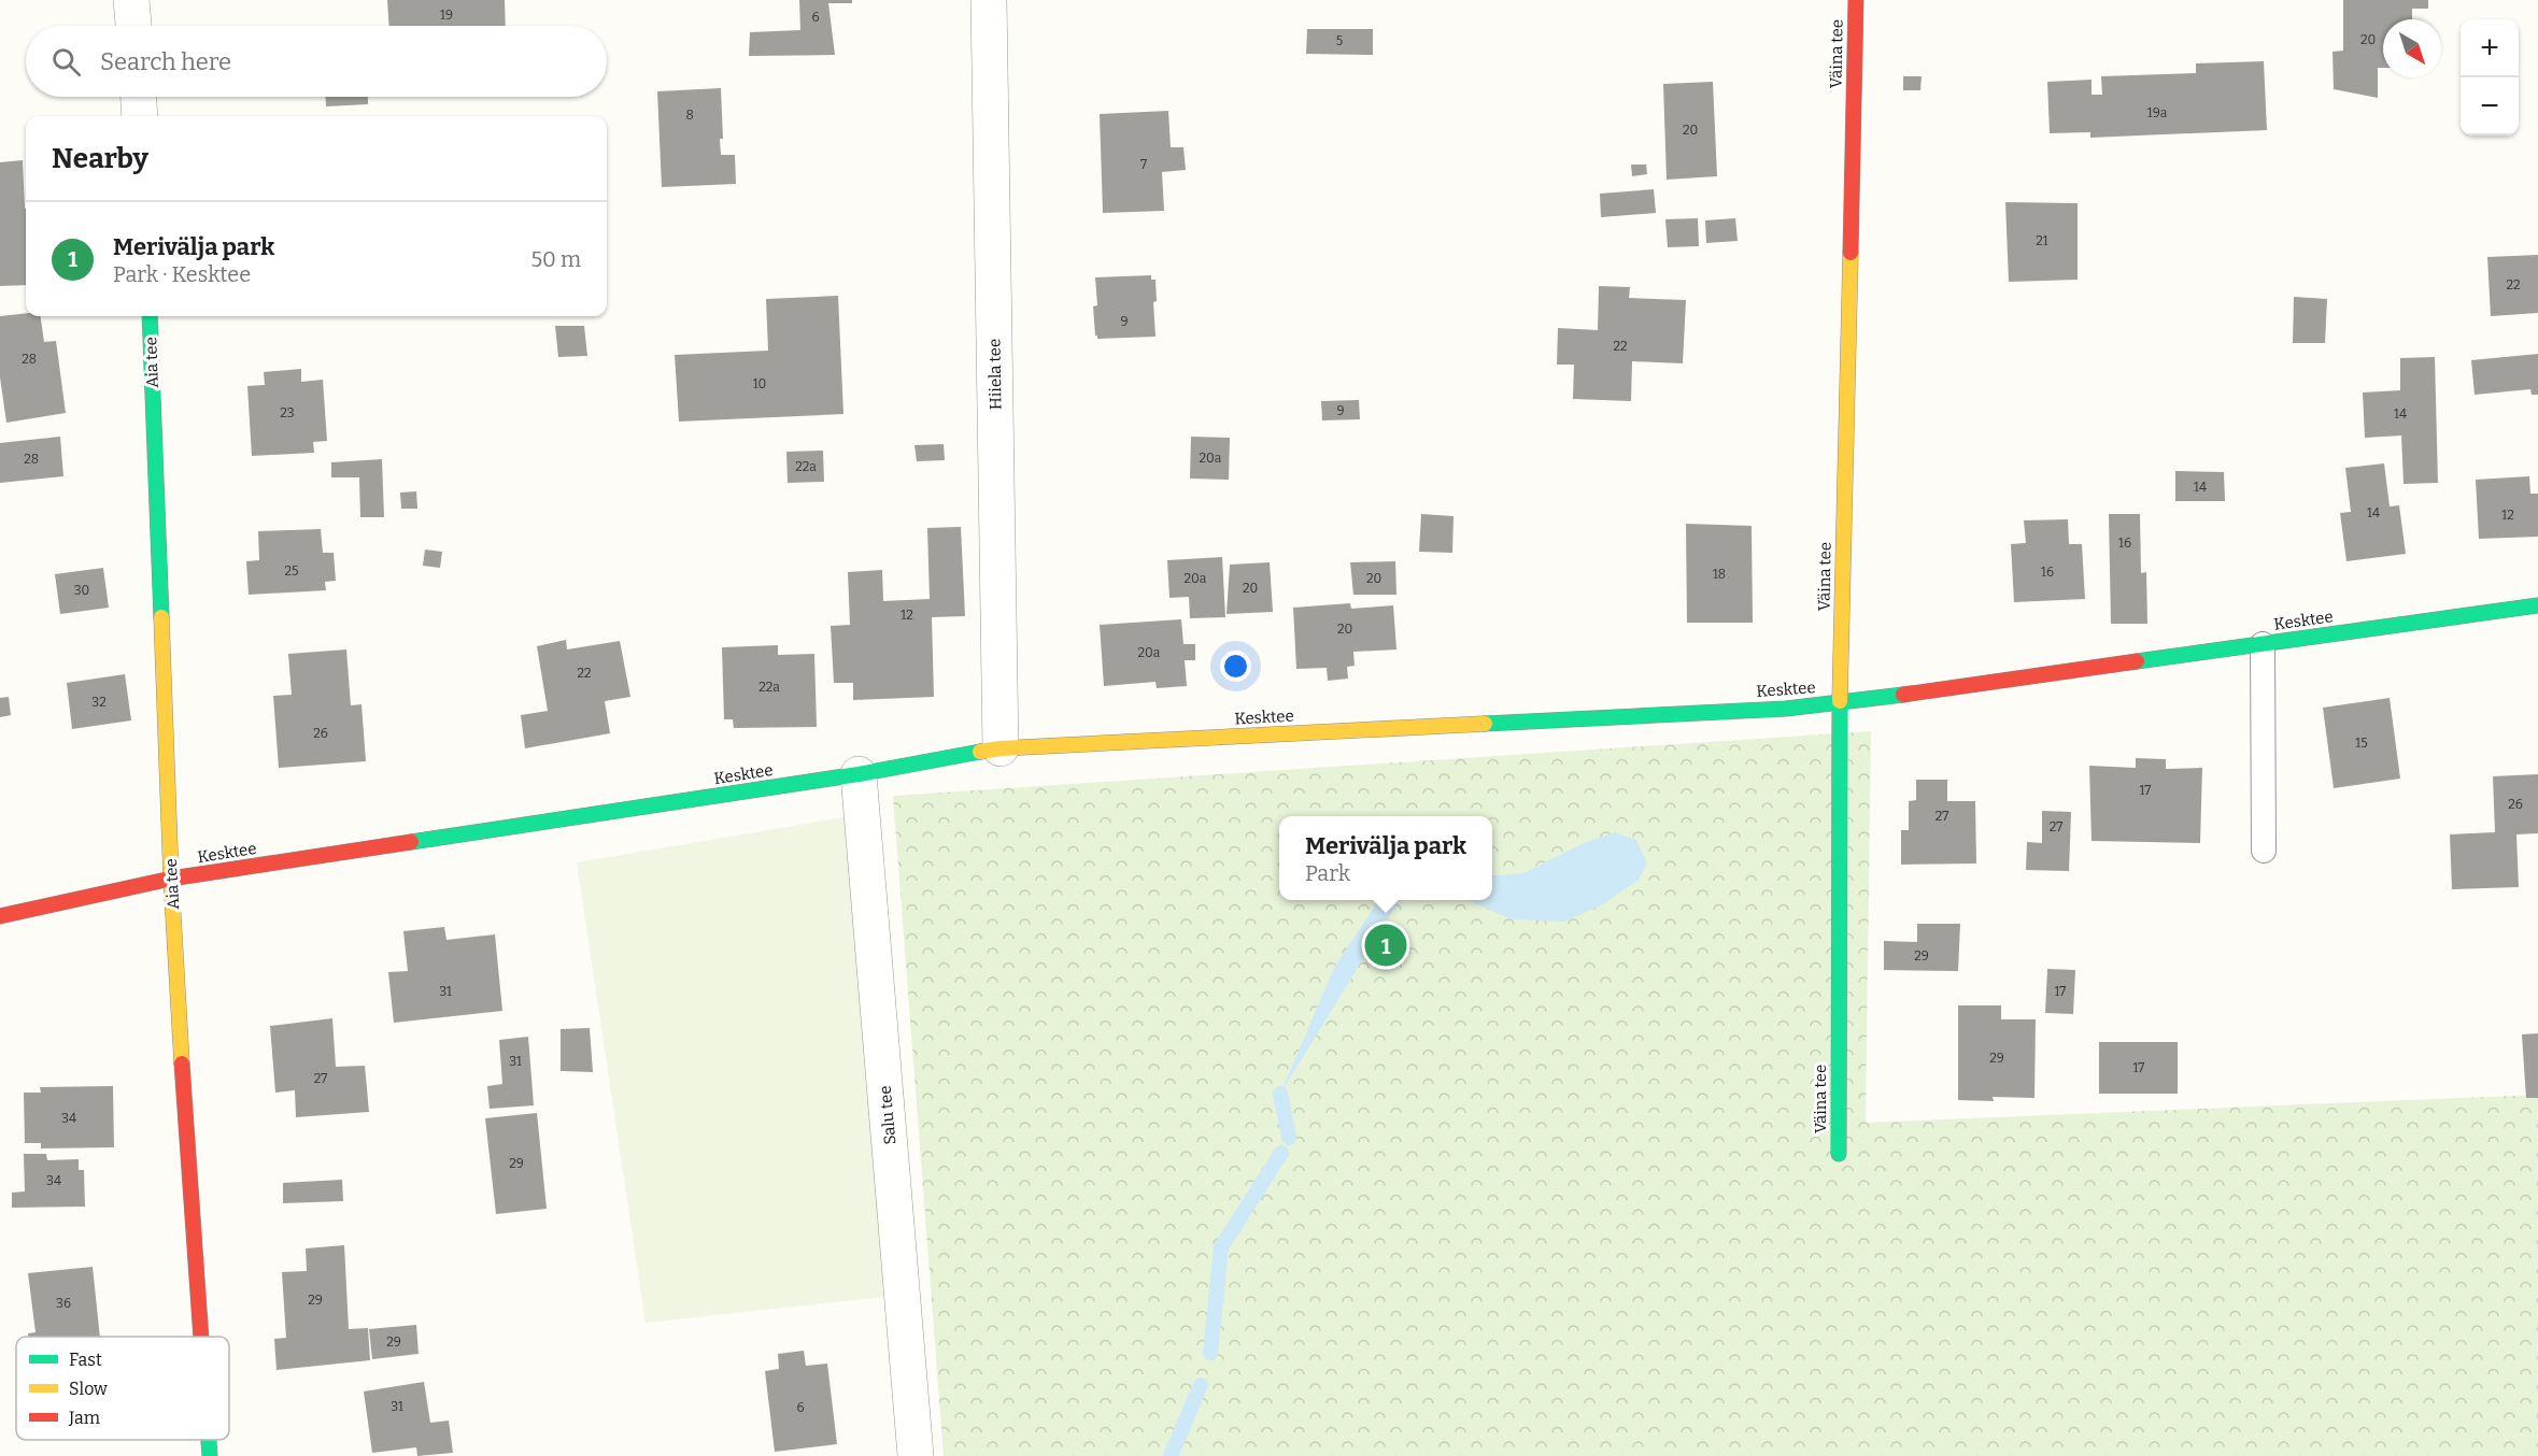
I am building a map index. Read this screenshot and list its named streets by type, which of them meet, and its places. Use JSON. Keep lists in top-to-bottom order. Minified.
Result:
{"streets":{"street":["Väina tee","Aia tee","Hiiela tee","Kesktee","Salu tee"]},"crossings":[["Väina tee","Kesktee"],["Aia tee","Kesktee"],["Hiiela tee","Kesktee"],["Kesktee","Salu tee"]],"house_numbers":["19","6","20","5","19a","8","20","7","21","22","9","22","28","10","9","23","14","20a","28","22a","14","14","12","16","25","16","18","20a","20","20","30","12","20","20a","22","22a","32","26","15","17","26","27","27","29","31","17","29","31","17","27","34","29","34","29","36","29","31","6"],"legend":["Fast","Slow","Jam"],"north":"bottom right","page":{"map_buttons":["+","−"],"search":"Search here","heading":"Nearby","list":[{"mark":"1","name":"Merivälja park","note":"Park · Kesktee","value":"50 m"}],"popup":["Merivälja park","Park"],"pins":"1"}}
